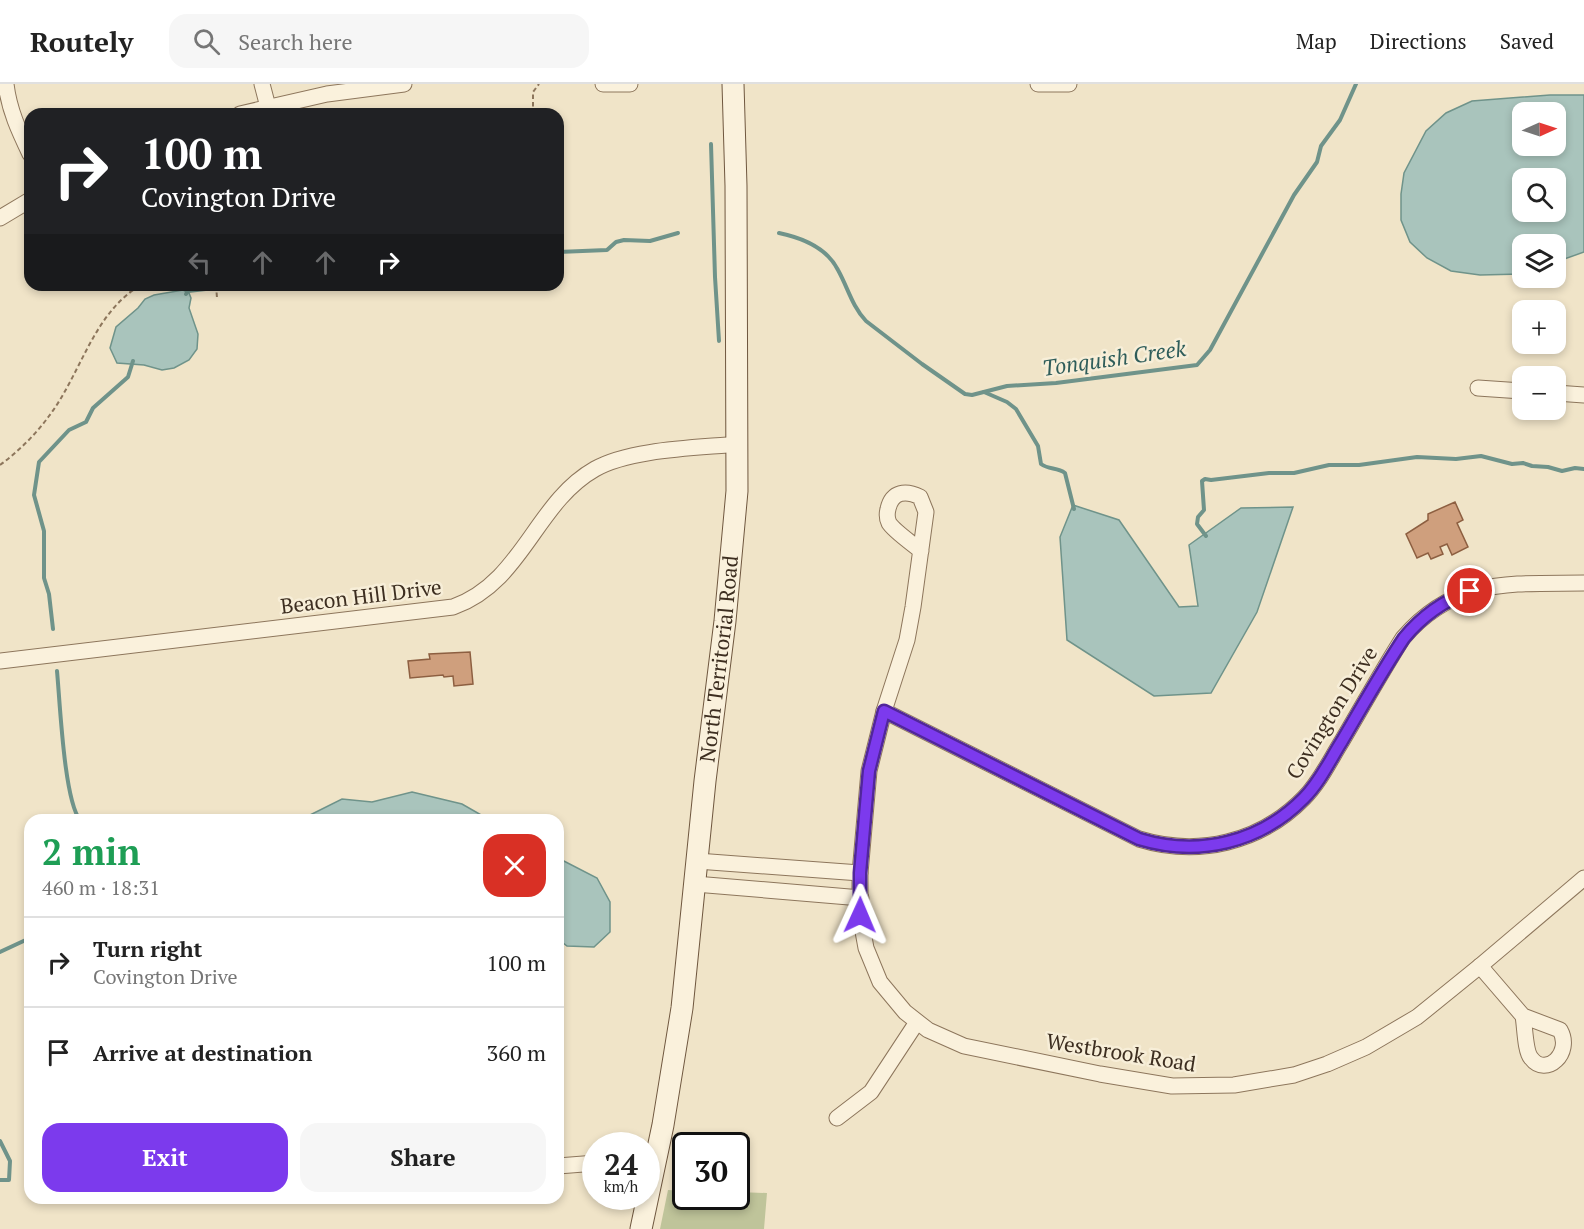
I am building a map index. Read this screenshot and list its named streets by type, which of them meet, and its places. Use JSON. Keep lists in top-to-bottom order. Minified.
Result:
{"streets":{"main road":["North Territorial Road"],"street":["Beacon Hill Drive","Covington Drive","Westbrook Road"]},"crossings":[["Beacon Hill Drive","North Territorial Road"],["Covington Drive","Westbrook Road"]],"water":["Tonquish Creek"],"north":"right","page":{"header":"Routely","search":"Search here","nav":["Map","Directions","Saved"],"map_buttons":["+","−"],"turn":["100 m","Covington Drive"],"heading":["2 min","460 m · 18:31"],"list":[{"name":"Turn right","note":"Covington Drive","value":"100 m"},{"name":"Arrive at destination","value":"360 m"}],"buttons":["Exit","Share"],"speed":"24 km/h","limit":"30"}}
